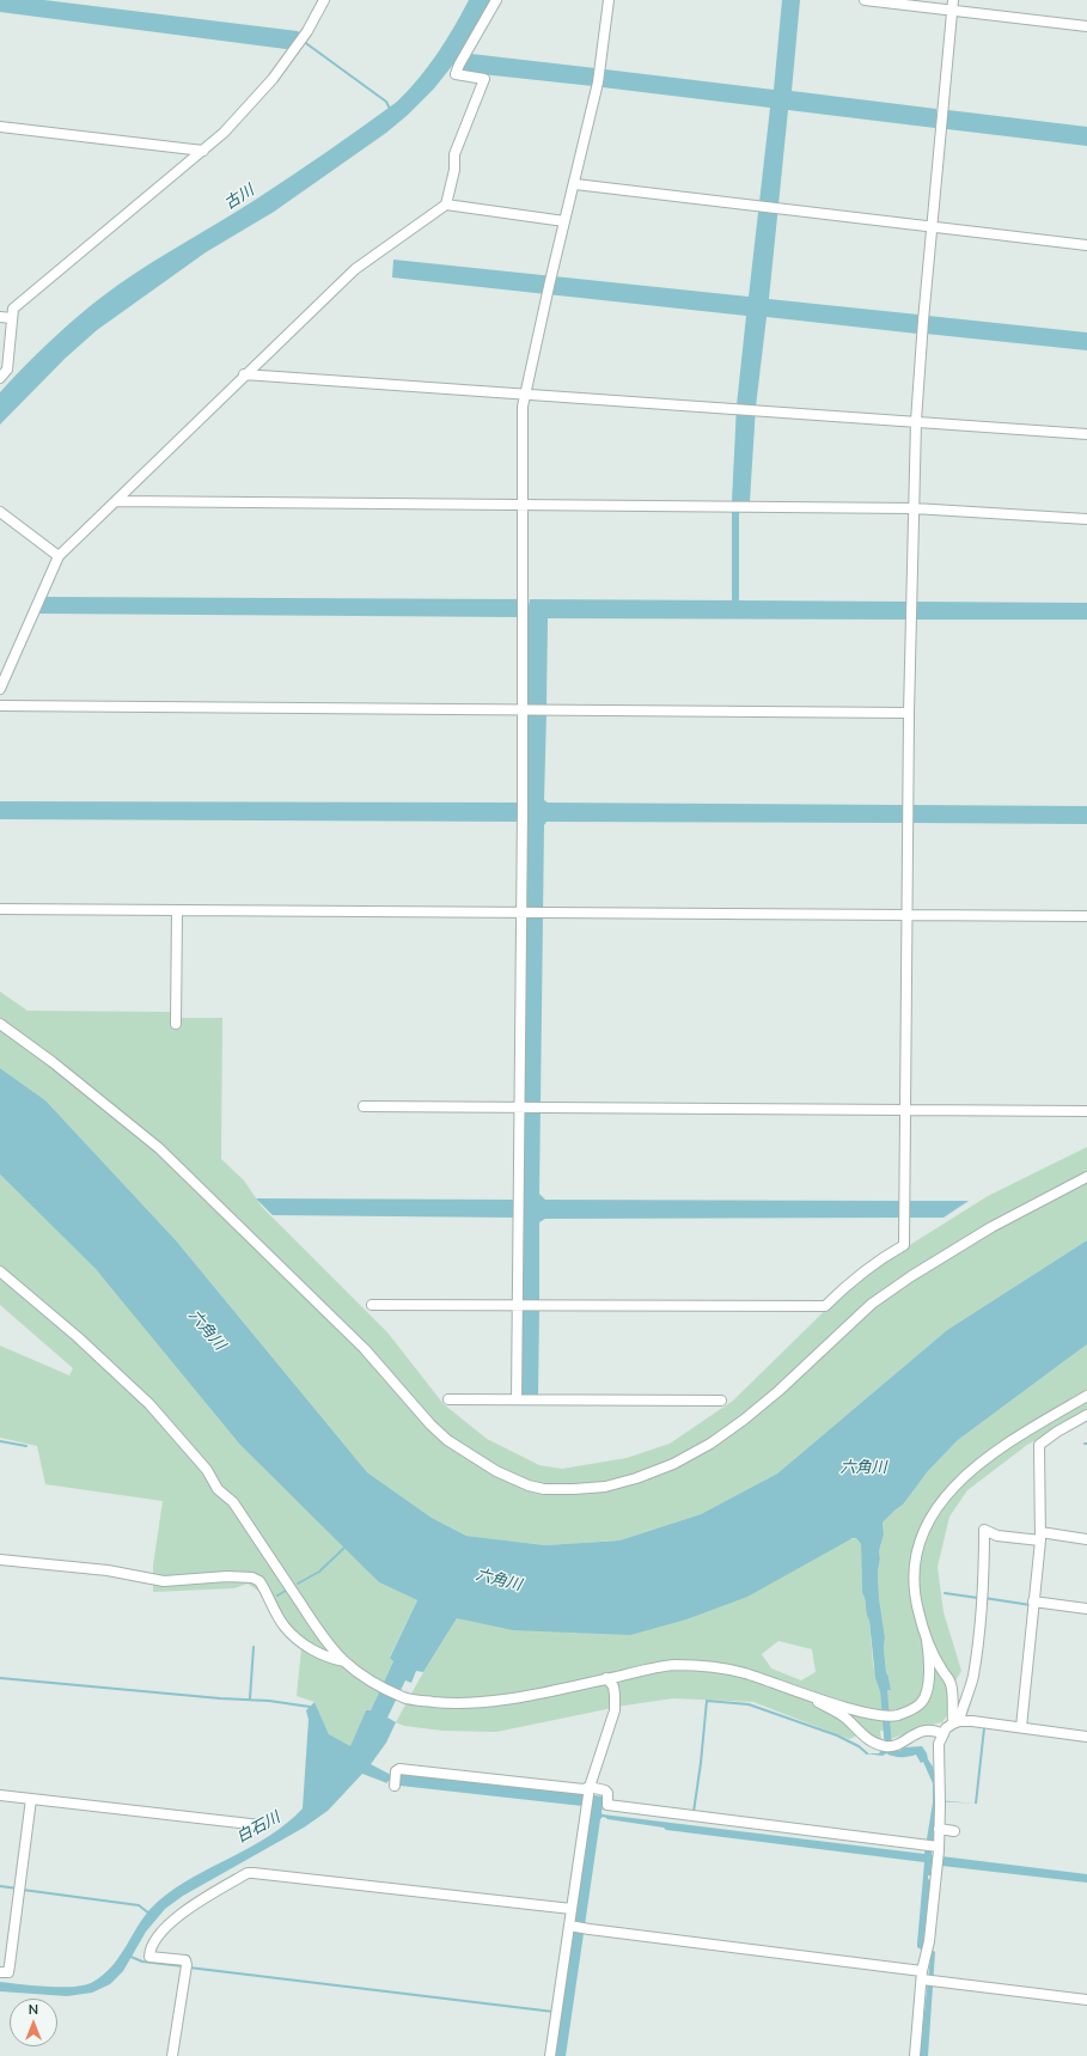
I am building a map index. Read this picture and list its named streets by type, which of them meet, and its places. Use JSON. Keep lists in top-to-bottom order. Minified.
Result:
{"water":["古川","六角川","白石川"],"north":"top"}
